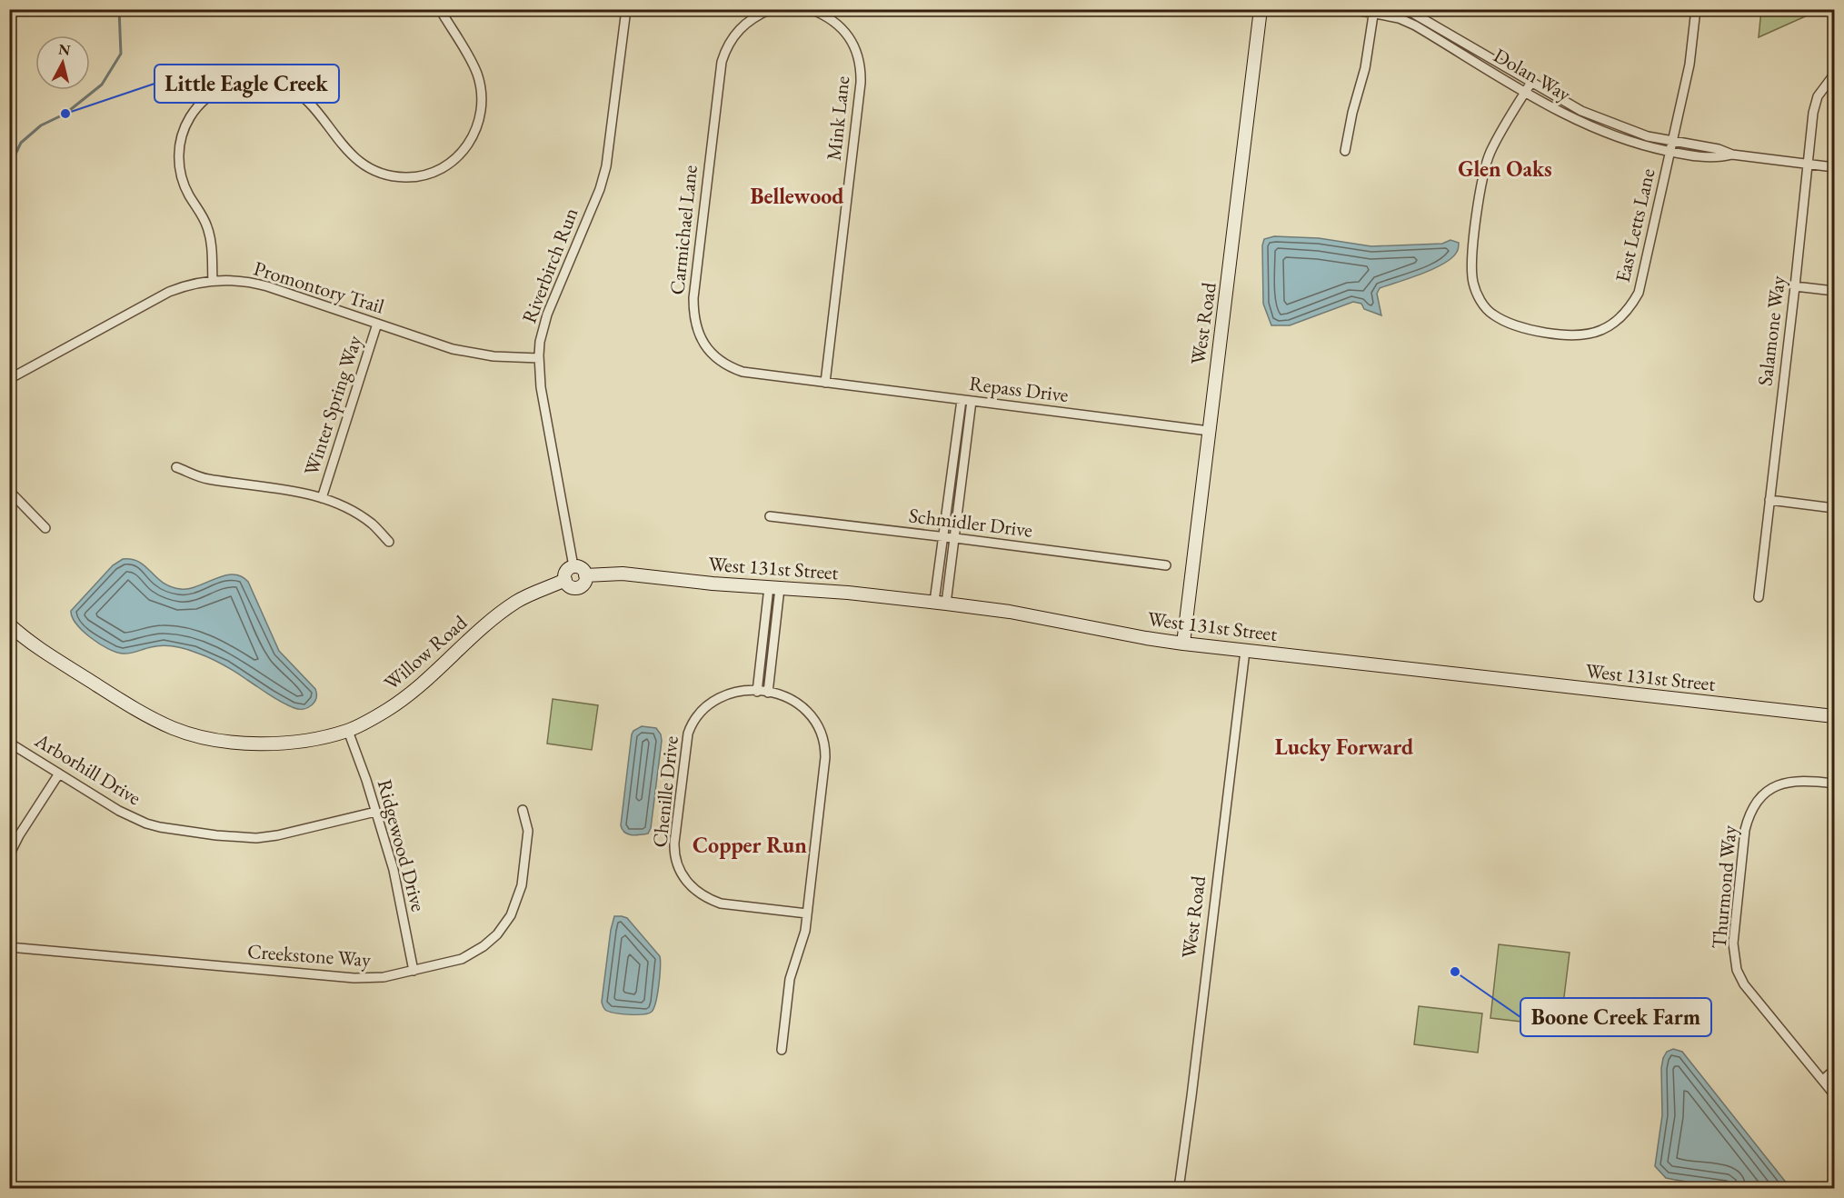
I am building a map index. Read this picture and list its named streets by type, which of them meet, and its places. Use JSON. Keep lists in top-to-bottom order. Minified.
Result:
{"streets":{"street":["Dolan Way","Mink Lane","East Letts Lane","Carmichael Lane","Riverbirch Run","Promontory Trail","West Road","Salamone Way","Repass Drive","Winter Spring Way","Schmidler Drive","West 131st Street","Willow Road","Arborhill Drive","Chenille Drive","Ridgewood Drive","Thurmond Way","Creekstone Way"]},"crossings":[["Dolan Way","East Letts Lane"],["Dolan Way","Salamone Way"],["Mink Lane","Carmichael Lane"],["Mink Lane","Repass Drive"],["Carmichael Lane","Repass Drive"],["Riverbirch Run","Promontory Trail"],["Riverbirch Run","West 131st Street"],["Riverbirch Run","Willow Road"],["Promontory Trail","Winter Spring Way"],["West Road","Repass Drive"],["West Road","West 131st Street"],["West 131st Street","Willow Road"],["Willow Road","Ridgewood Drive"],["Arborhill Drive","Ridgewood Drive"],["Ridgewood Drive","Creekstone Way"]],"districts":["Glen Oaks","Bellewood","Lucky Forward","Copper Run"],"places":["Little Eagle Creek","Boone Creek Farm"],"north":"top"}
